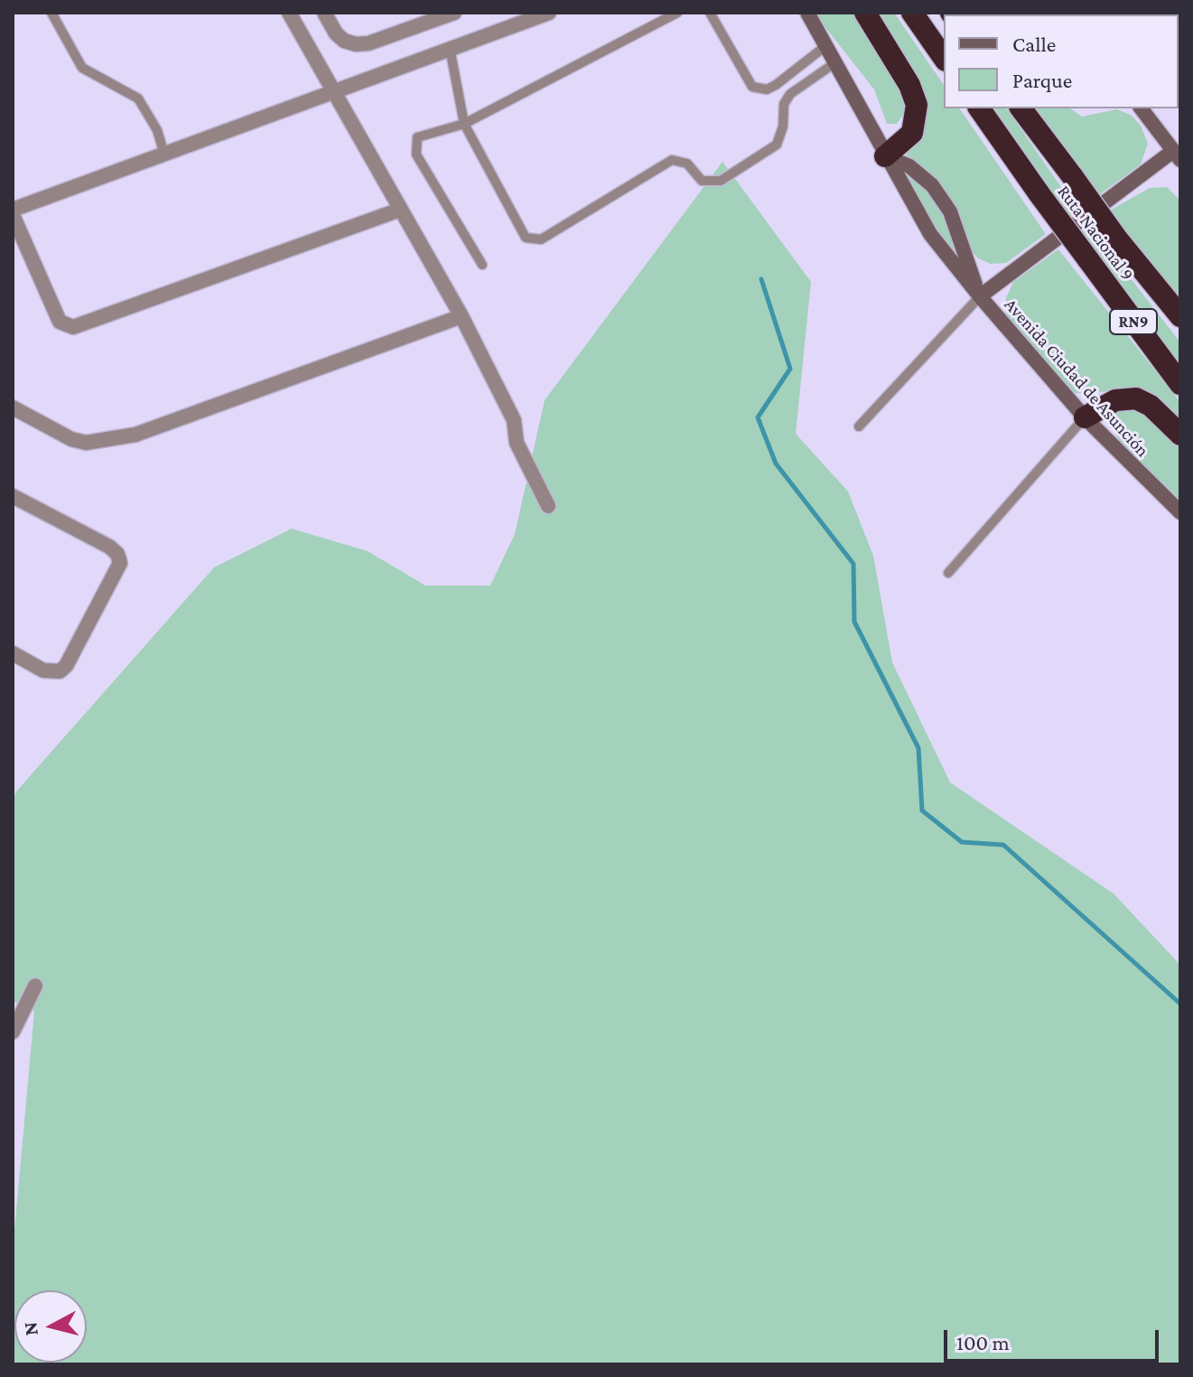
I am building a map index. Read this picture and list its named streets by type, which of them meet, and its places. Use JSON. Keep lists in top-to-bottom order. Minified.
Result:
{"streets":{"highway":["Ruta Nacional 9","RN9"],"street":["Avenida Ciudad de Asunción"]},"legend":["Calle","Parque"],"scale_bar":"100 m","north":"left"}
